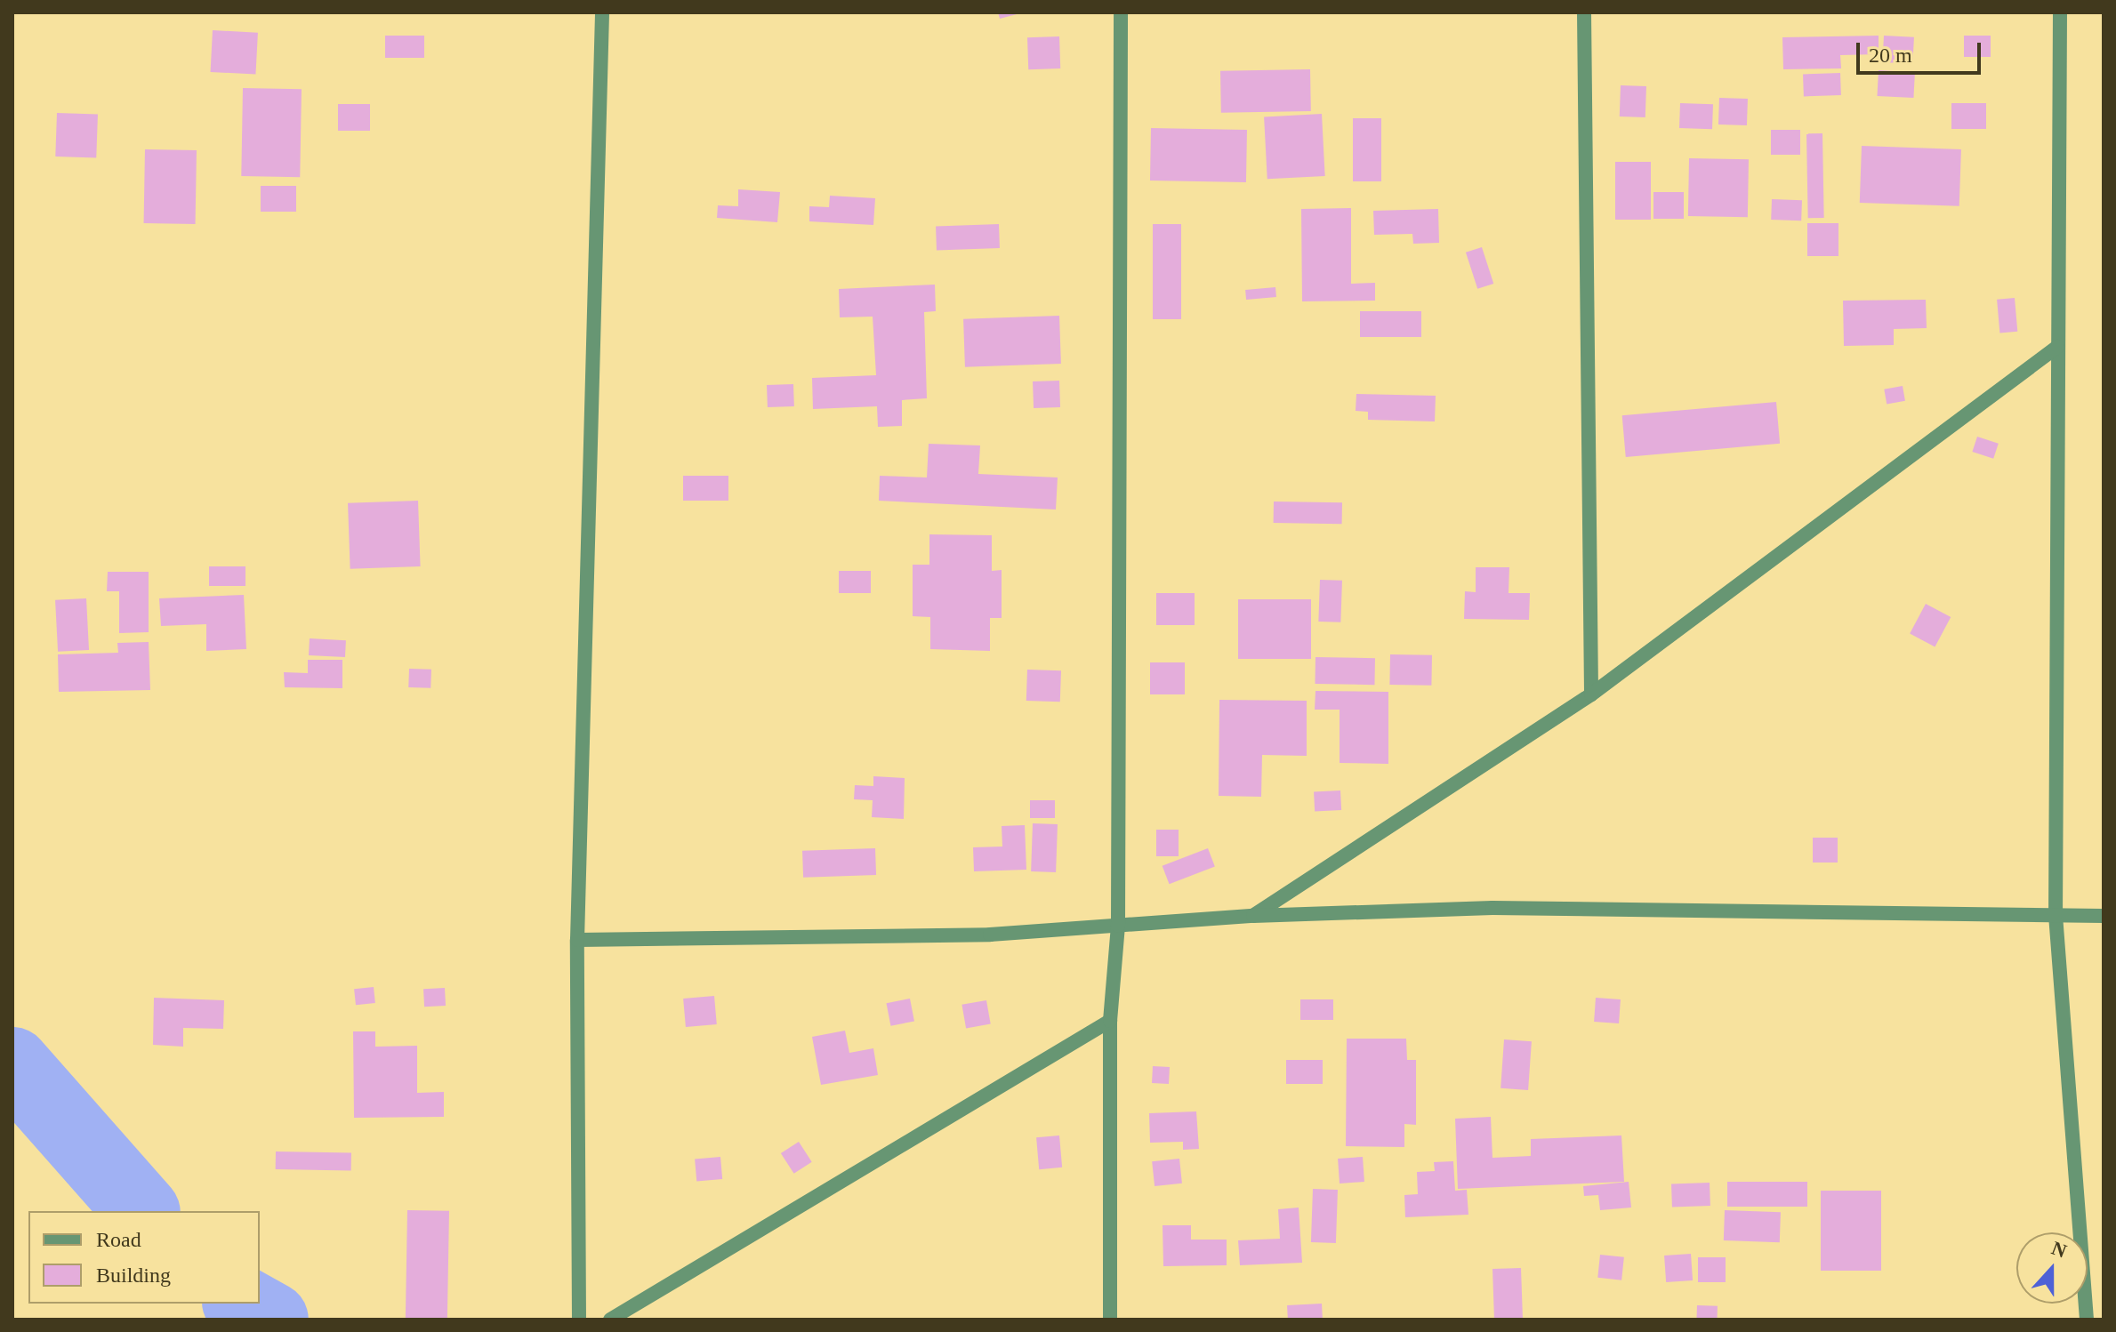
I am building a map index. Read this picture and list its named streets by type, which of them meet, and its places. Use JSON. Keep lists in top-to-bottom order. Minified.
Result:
{"legend":["Road","Building"],"scale_bar":"20 m","north":"top"}
